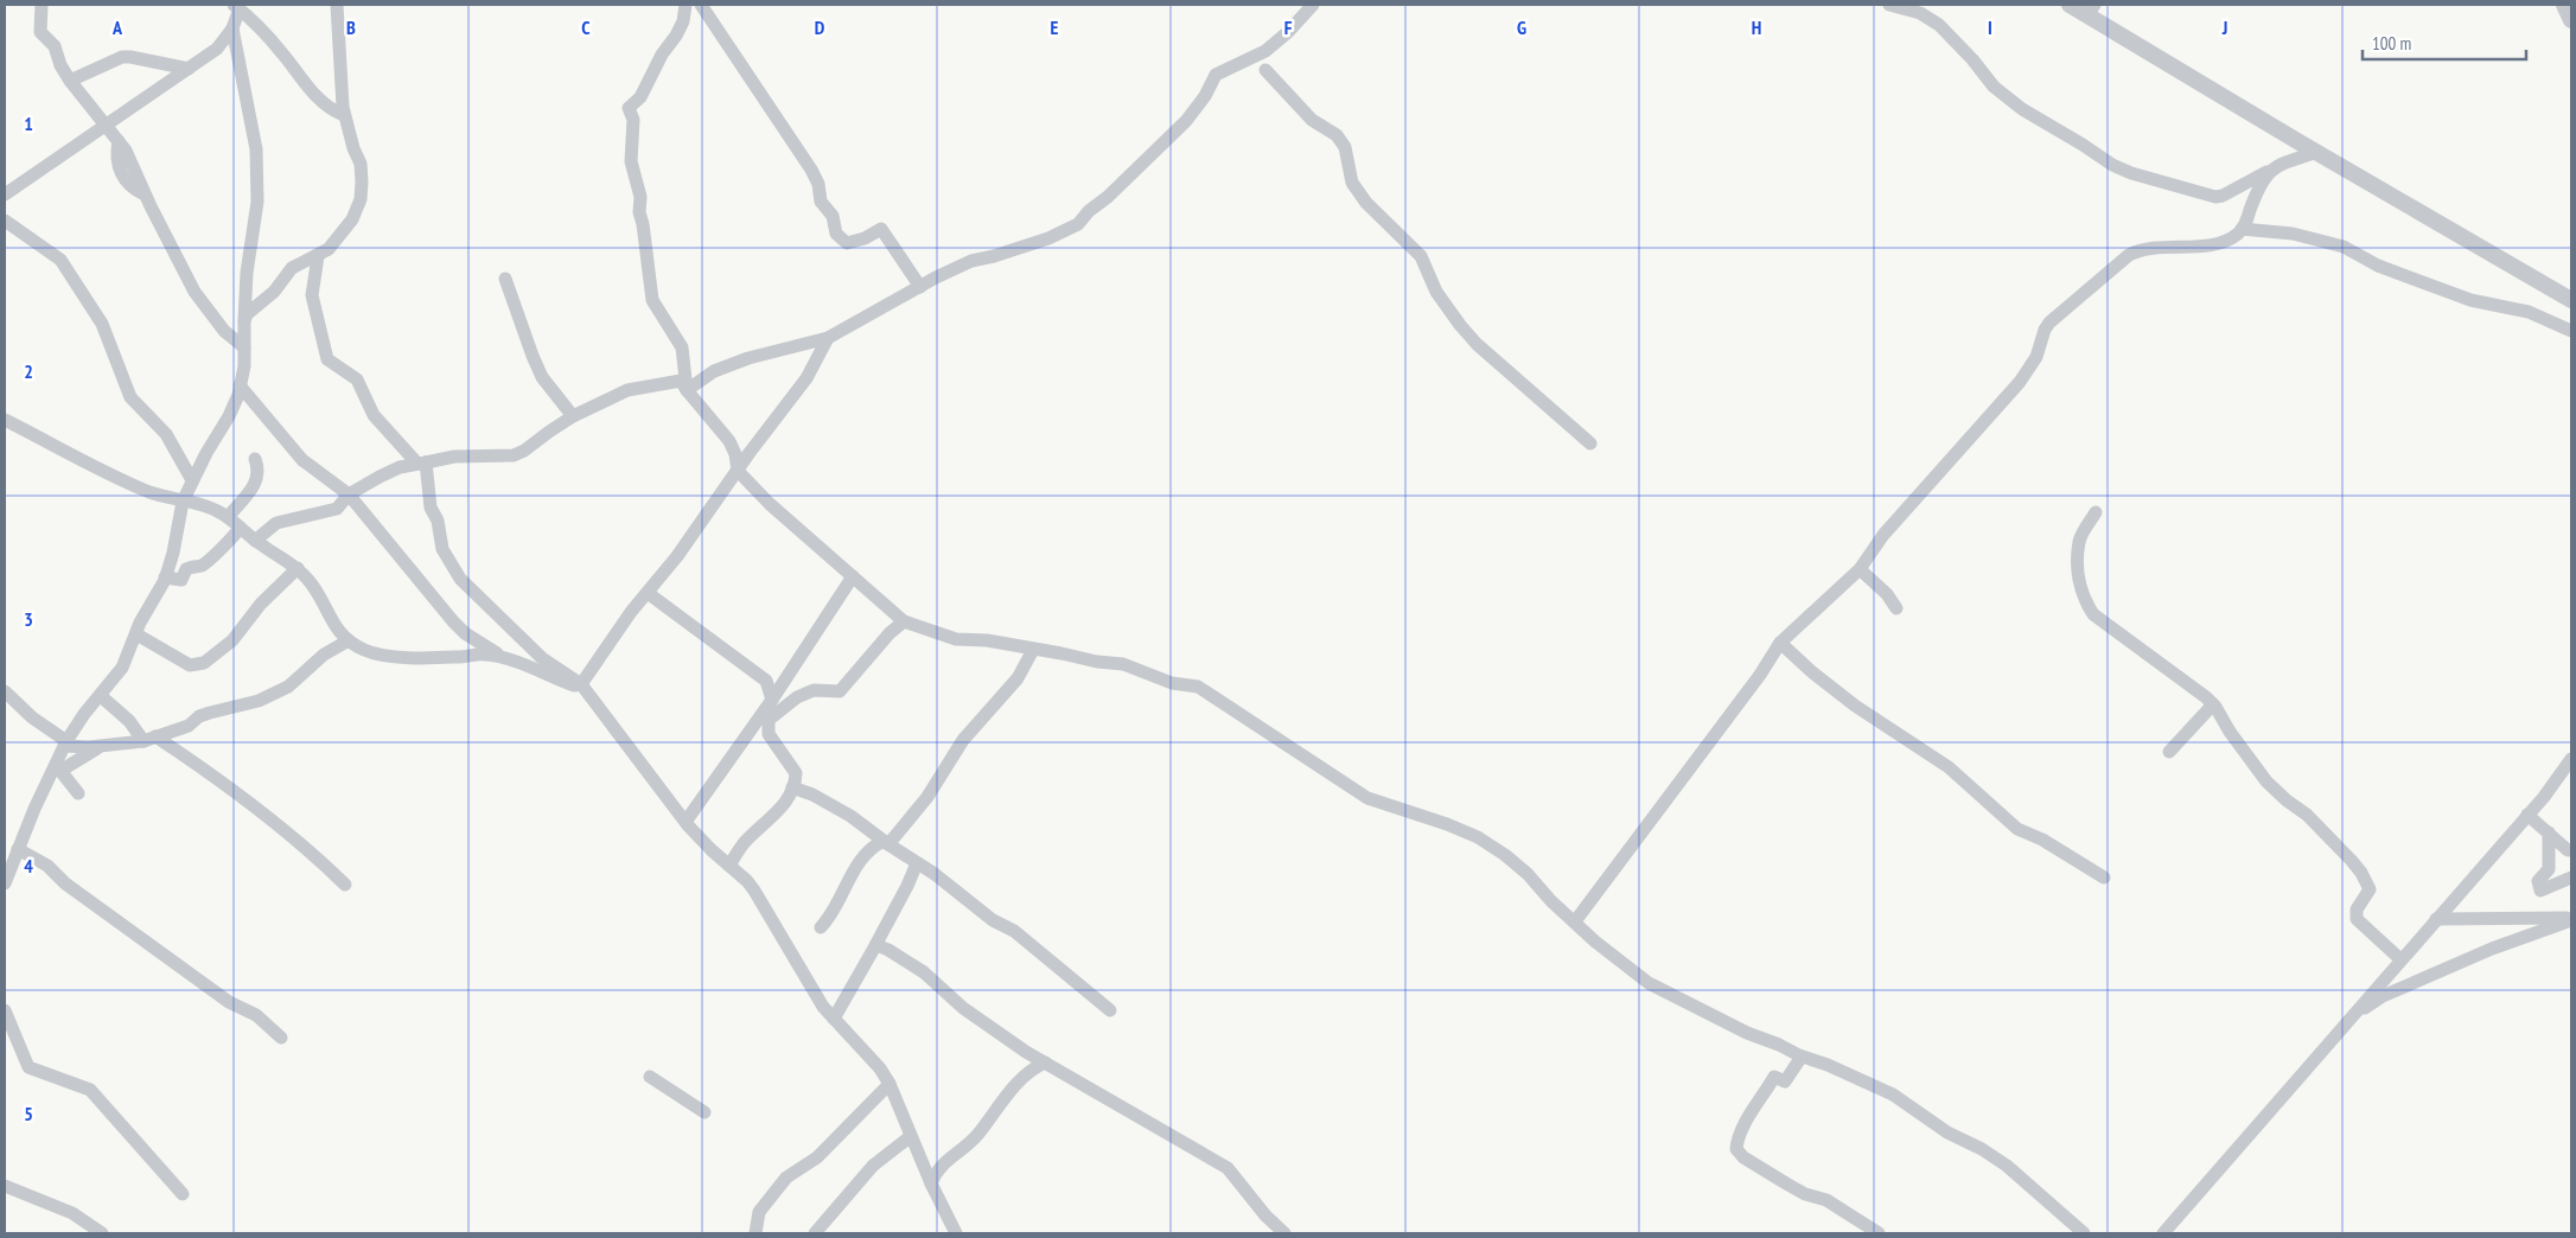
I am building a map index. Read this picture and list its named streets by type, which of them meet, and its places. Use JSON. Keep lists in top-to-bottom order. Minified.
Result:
{"scale_bar":"100 m","grid":{"columns":["A","B","C","D","E","F","G","H","I","J"],"rows":["1","2","3","4","5"]}}
